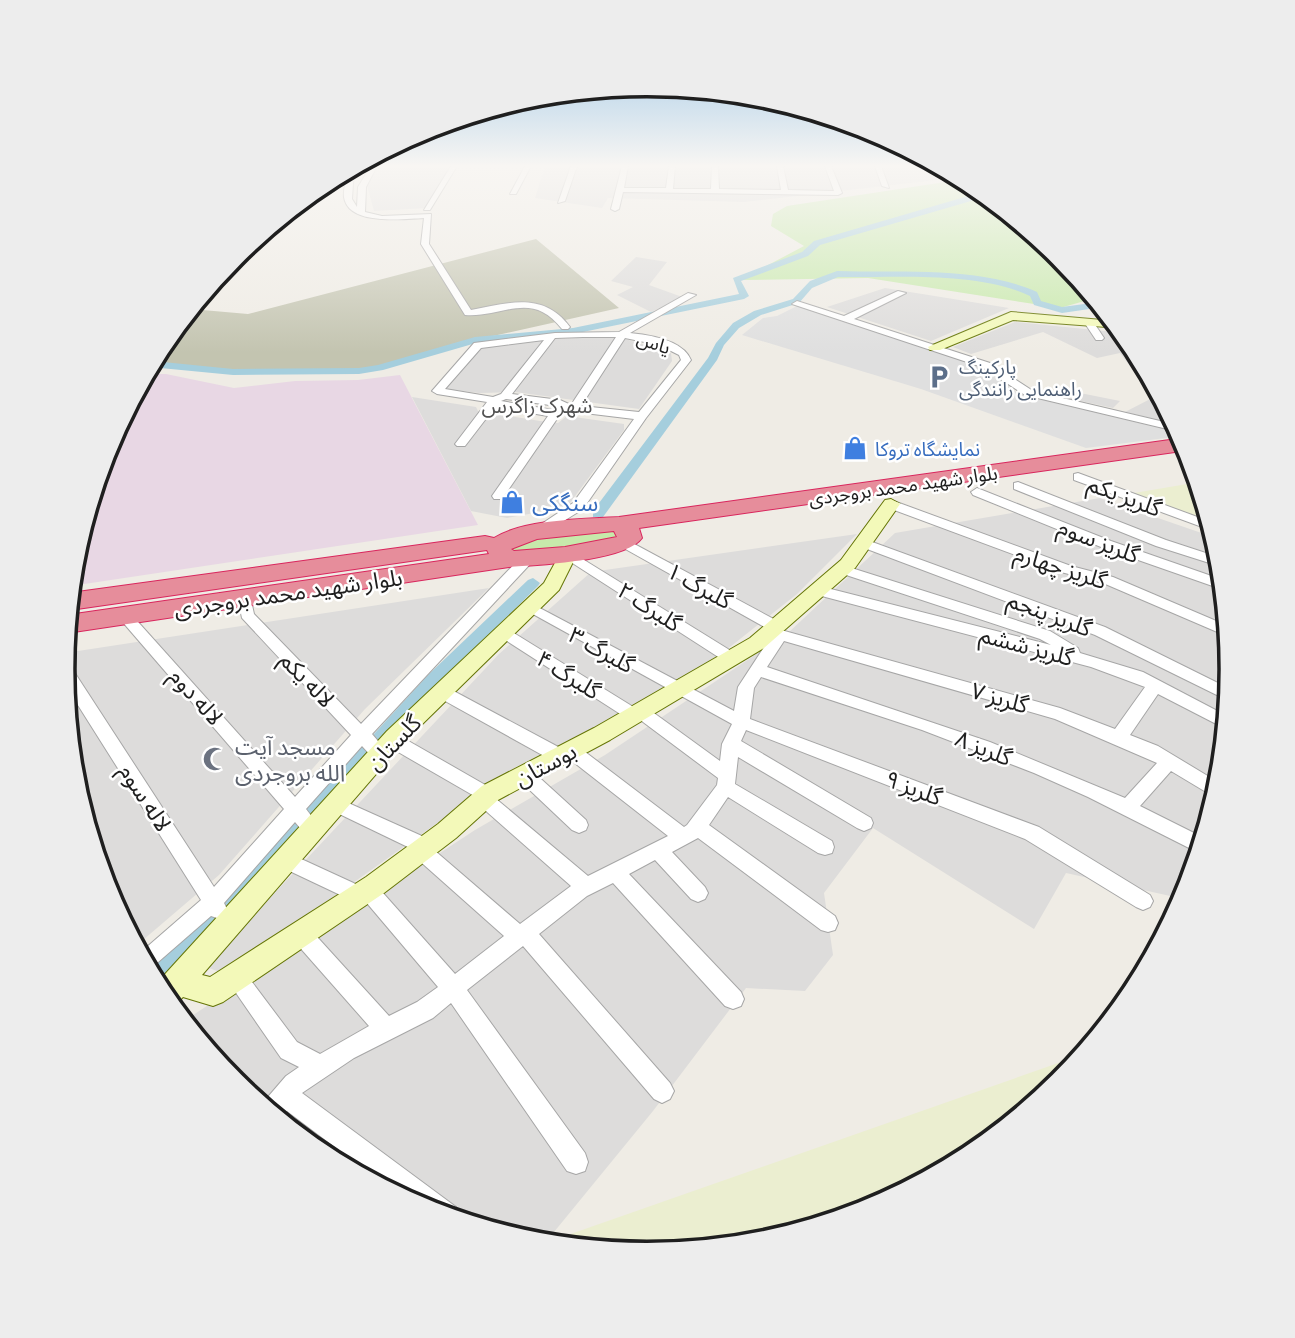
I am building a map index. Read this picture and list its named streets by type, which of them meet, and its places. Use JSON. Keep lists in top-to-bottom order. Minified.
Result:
{"streets":{"highway":["بلوار شهید محمد بروجردی"],"street":["یاس","گلریز یکم","گلریز سوم","گلریز چهارم","گلبرگ ۱","گلبرگ ۲","گلریز پنجم","گلریز ششم","گلبرگ ۳","گلبرگ ۴","لاله یکم","لاله دوم","گلریز ۷","گلستان","گلریز ۸","بوستان","گلریز ۹","لاله سوم"]},"crossings":[["یاس","گلبرگ ۱"],["یاس","گلستان"],["بلوار شهید محمد بروجردی","گلریز یکم"],["بلوار شهید محمد بروجردی","گلریز سوم"],["بلوار شهید محمد بروجردی","گلریز چهارم"],["بلوار شهید محمد بروجردی","گلبرگ ۱"],["بلوار شهید محمد بروجردی","لاله یکم"],["بلوار شهید محمد بروجردی","لاله دوم"],["بلوار شهید محمد بروجردی","گلستان"],["بلوار شهید محمد بروجردی","بوستان"],["گلریز چهارم","بوستان"],["گلبرگ ۱","گلریز ۷"],["گلبرگ ۱","گلستان"],["گلبرگ ۱","بوستان"],["گلبرگ ۲","گلستان"],["گلبرگ ۲","بوستان"],["گلریز پنجم","بوستان"],["گلریز ششم","بوستان"],["گلبرگ ۳","گلستان"],["گلبرگ ۳","بوستان"],["گلبرگ ۳","گلریز ۹"],["گلبرگ ۴","گلستان"],["گلبرگ ۴","بوستان"],["لاله یکم","گلستان"],["لاله یکم","بوستان"],["لاله دوم","گلستان"],["گلریز ۷","بوستان"],["گلستان","لاله سوم"],["بوستان","گلریز ۹"]],"districts":["شهرک زاگرس"],"places":{"parking":["پارکینگ راهنمایی رانندگی"],"shop":["نمایشگاه تروکا","سنگکی"],"mosque":["مسجد آیت الله بروجردی"]}}
